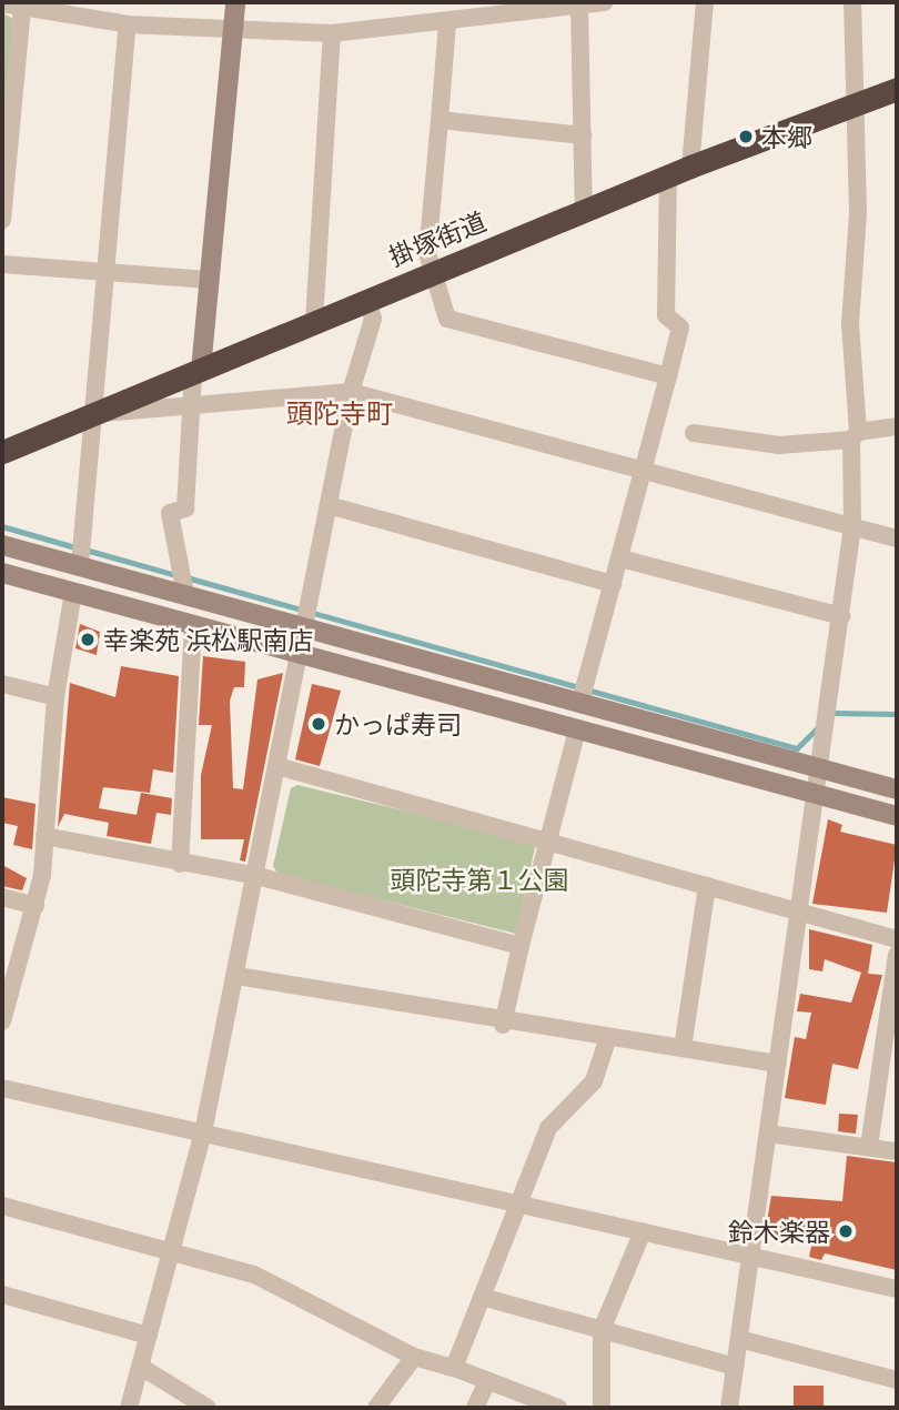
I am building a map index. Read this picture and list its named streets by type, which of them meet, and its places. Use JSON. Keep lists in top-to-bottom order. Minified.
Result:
{"streets":{"highway":["掛塚街道"]},"districts":["頭陀寺町"],"parks":["頭陀寺第１公園"],"places":["本郷","幸楽苑 浜松駅南店","かっぱ寿司","鈴木楽器"]}
